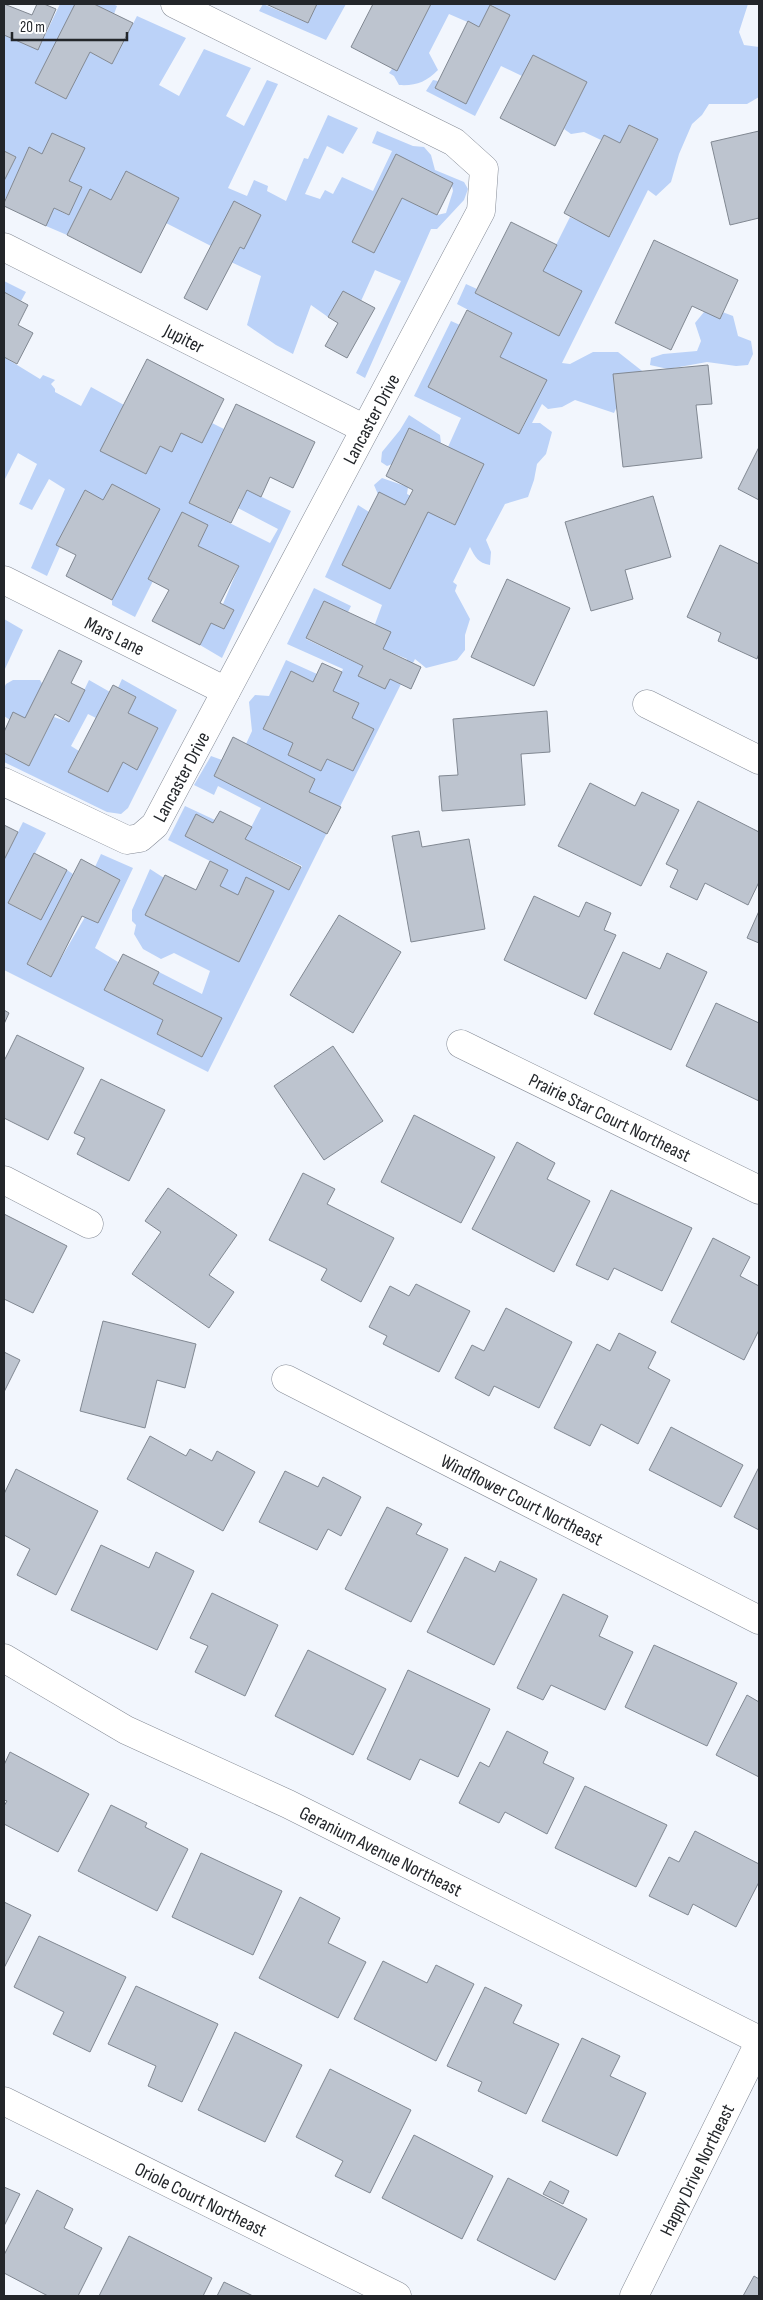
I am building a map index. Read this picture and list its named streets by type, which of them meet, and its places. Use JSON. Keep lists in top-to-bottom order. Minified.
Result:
{"streets":{"street":["Jupiter","Lancaster Drive","Mars Lane","Prairie Star Court Northeast","Windflower Court Northeast","Geranium Avenue Northeast","Happy Drive Northeast","Oriole Court Northeast"]},"crossings":[["Jupiter","Lancaster Drive"],["Lancaster Drive","Mars Lane"],["Geranium Avenue Northeast","Happy Drive Northeast"]],"scale_bar":"20 m"}
